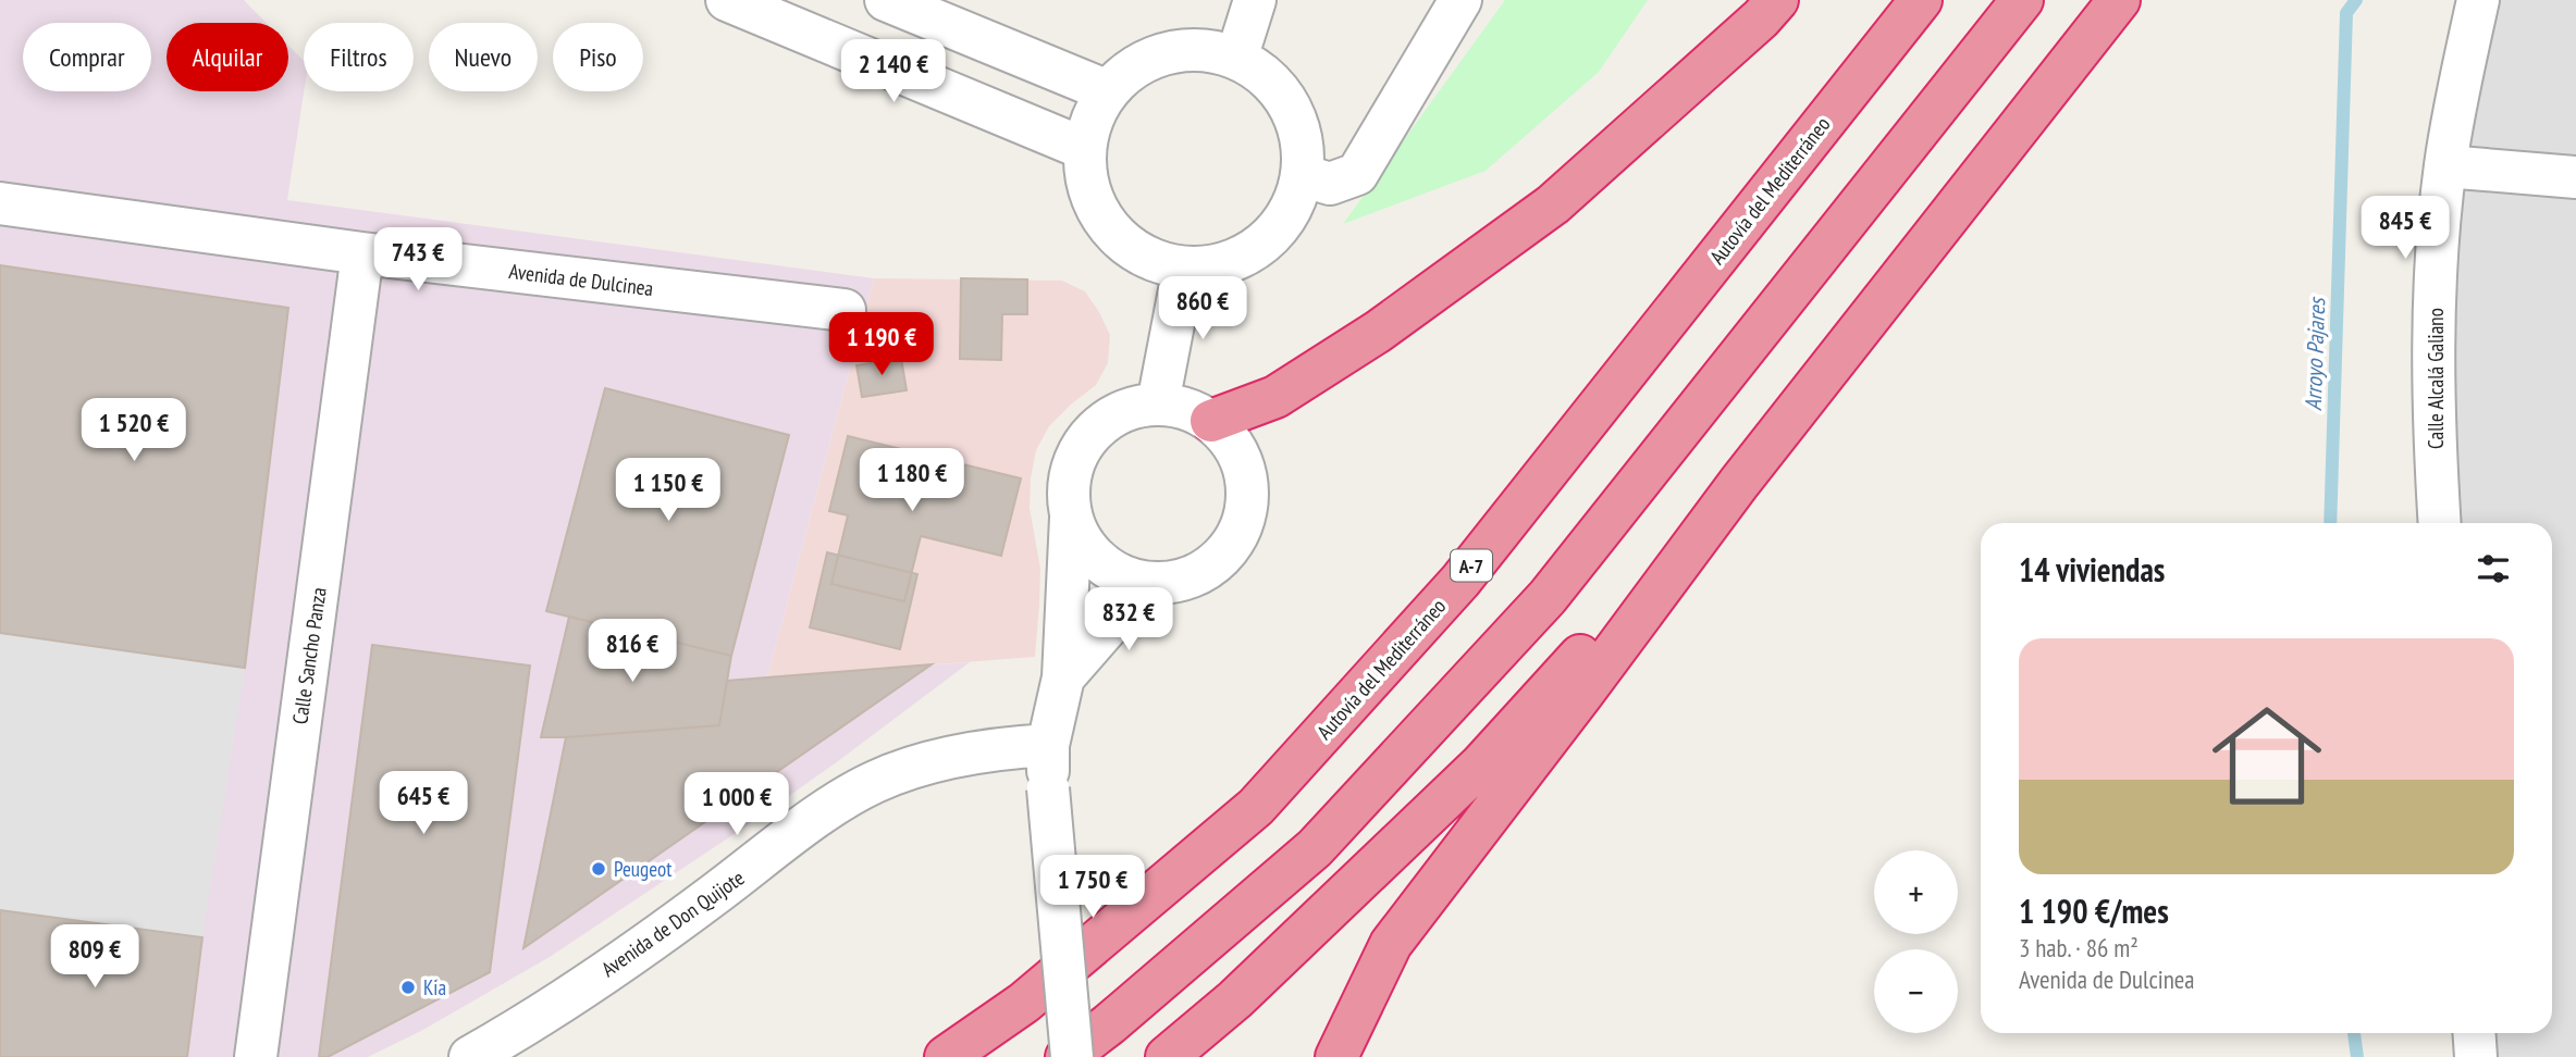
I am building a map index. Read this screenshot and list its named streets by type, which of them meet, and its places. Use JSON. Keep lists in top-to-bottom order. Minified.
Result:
{"streets":{"highway":["Autovía del Mediterráneo","A-7"],"street":["Avenida de Dulcinea","Calle Alcalá Galiano","Calle Sancho Panza","Avenida de Don Quijote"]},"crossings":[["Avenida de Dulcinea","Calle Sancho Panza"]],"water":["Arroyo Pajares"],"places":["Peugeot","Kia"],"page":{"chip":["Comprar","Alquilar","Filtros","Nuevo","Piso"],"price":["2 140 €","845 €","743 €","860 €","1 190 €","1 520 €","1 180 €","1 150 €","832 €","816 €","645 €","1 000 €","1 750 €","809 €"],"heading":"14 viviendas","list":[{"name":"1 190 €/mes","note":"3 hab. · 86 m² · Avenida de Dulcinea"}],"map_buttons":["+","−"]}}
